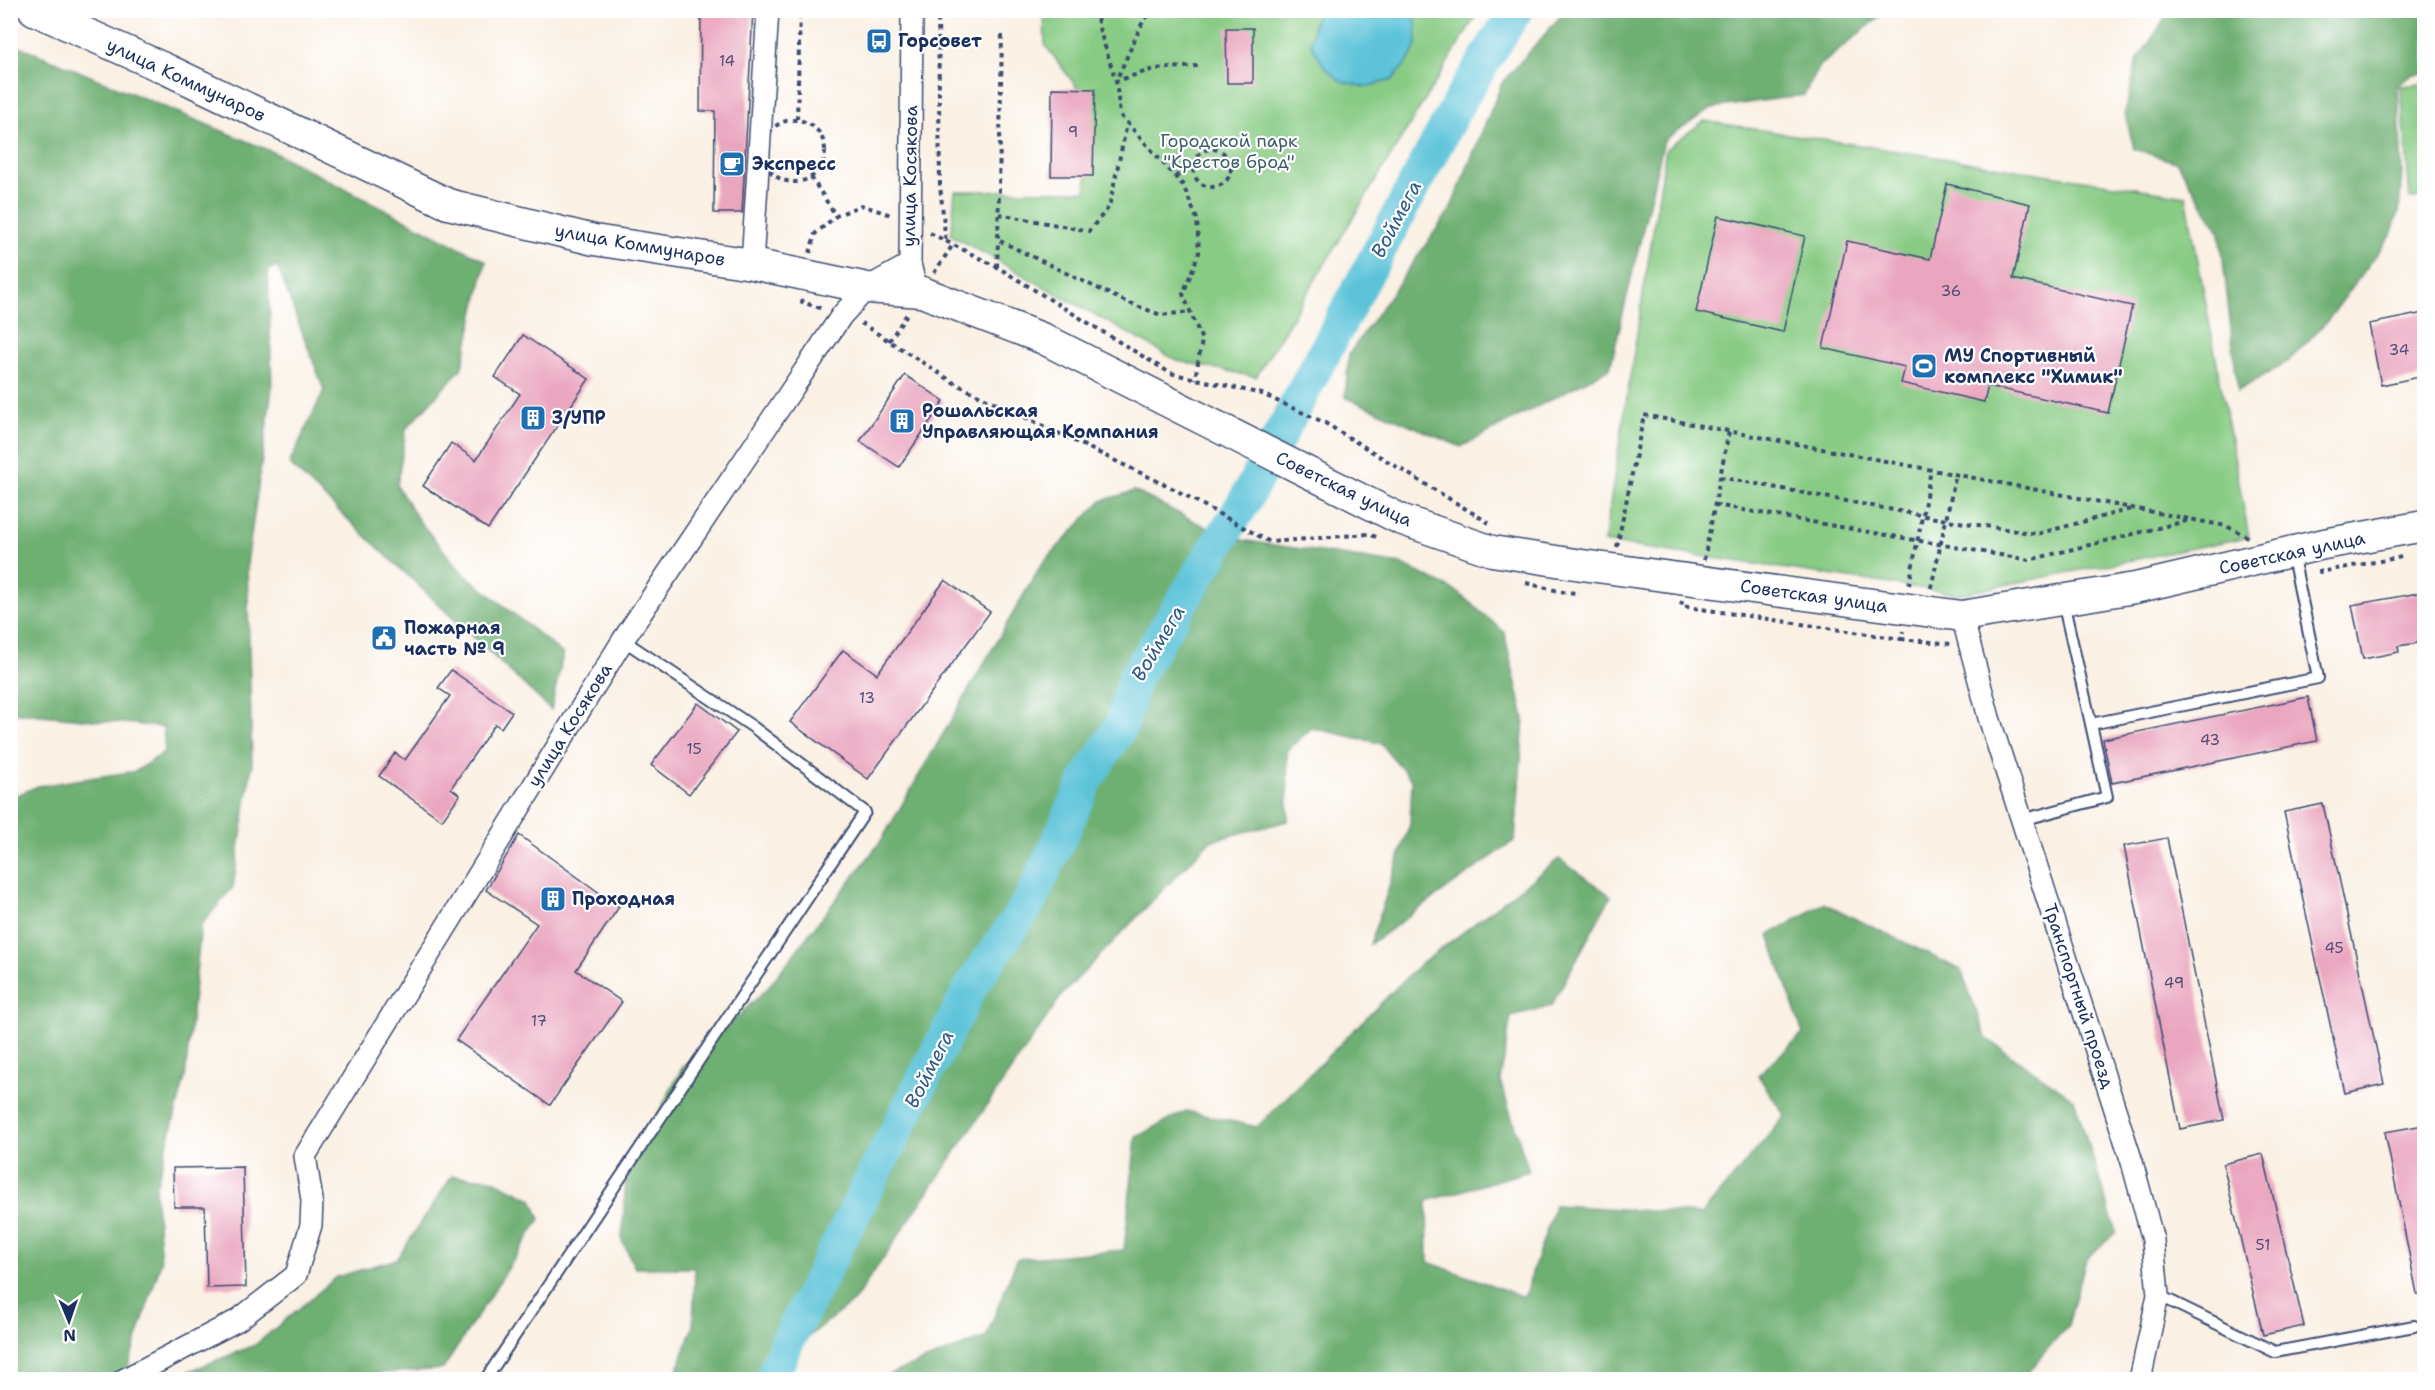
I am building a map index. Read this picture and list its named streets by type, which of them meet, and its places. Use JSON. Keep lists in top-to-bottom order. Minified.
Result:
{"streets":{"street":["улица Коммунаров","улица Косякова","Советская улица","Транспортный проезд"]},"crossings":[["улица Коммунаров","улица Косякова"],["улица Коммунаров","Советская улица"],["Советская улица","Транспортный проезд"]],"water":["Воймега"],"parks":["Городской парк \"Крестов брод\""],"places":{"bus stop":["Горсовет"],"cafe":["Экспресс"],"sports":["МУ Спортивный комплекс \"Химик\""],"building":["З/УПР","Рошальская Управляющая Компания","Проходная"],"public building":["Пожарная часть № 9"]},"house_numbers":["14","9","36","34","13","43","15","45","49","17","51"],"north":"bottom"}
